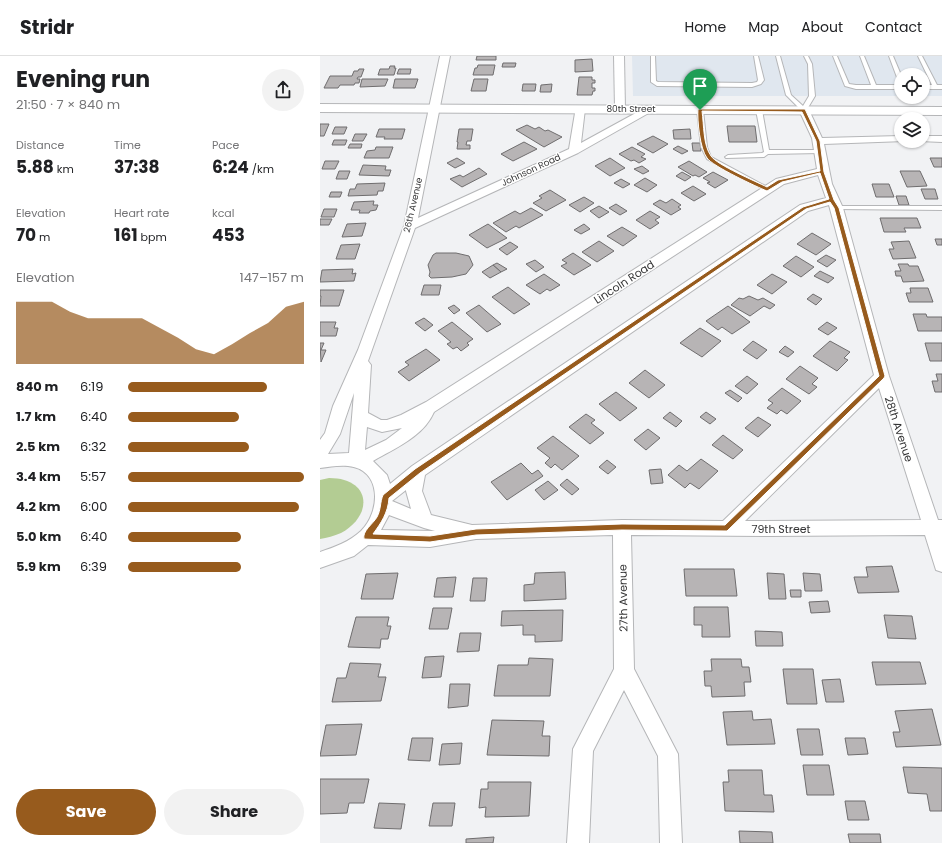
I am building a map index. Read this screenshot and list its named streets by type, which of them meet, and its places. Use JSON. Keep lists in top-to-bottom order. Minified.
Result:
{"streets":{"street":["80th Street","Johnson Road","26th Avenue","Lincoln Road","28th Avenue","79th Street","27th Avenue"]},"crossings":[["80th Street","Johnson Road"],["80th Street","26th Avenue"],["80th Street","28th Avenue"],["Johnson Road","26th Avenue"],["26th Avenue","Lincoln Road"],["Lincoln Road","28th Avenue"],["28th Avenue","79th Street"],["79th Street","27th Avenue"]],"page":{"header":"Stridr","nav":["Home","Map","About","Contact"],"heading":["Evening run","21:50 · 7 × 840 m"],"stats":[["Distance","5.88 km"],["Time","37:38"],["Pace","6:24 /km"],["Elevation","70 m"],["Heart rate","161 bpm"],["kcal","453"]],"chart":["Elevation","147–157 m"],"list":[{"name":"840 m","note":"6:19"},{"name":"1.7 km","note":"6:40"},{"name":"2.5 km","note":"6:32"},{"name":"3.4 km","note":"5:57"},{"name":"4.2 km","note":"6:00"},{"name":"5.0 km","note":"6:40"},{"name":"5.9 km","note":"6:39"}],"buttons":["Save","Share"]}}
